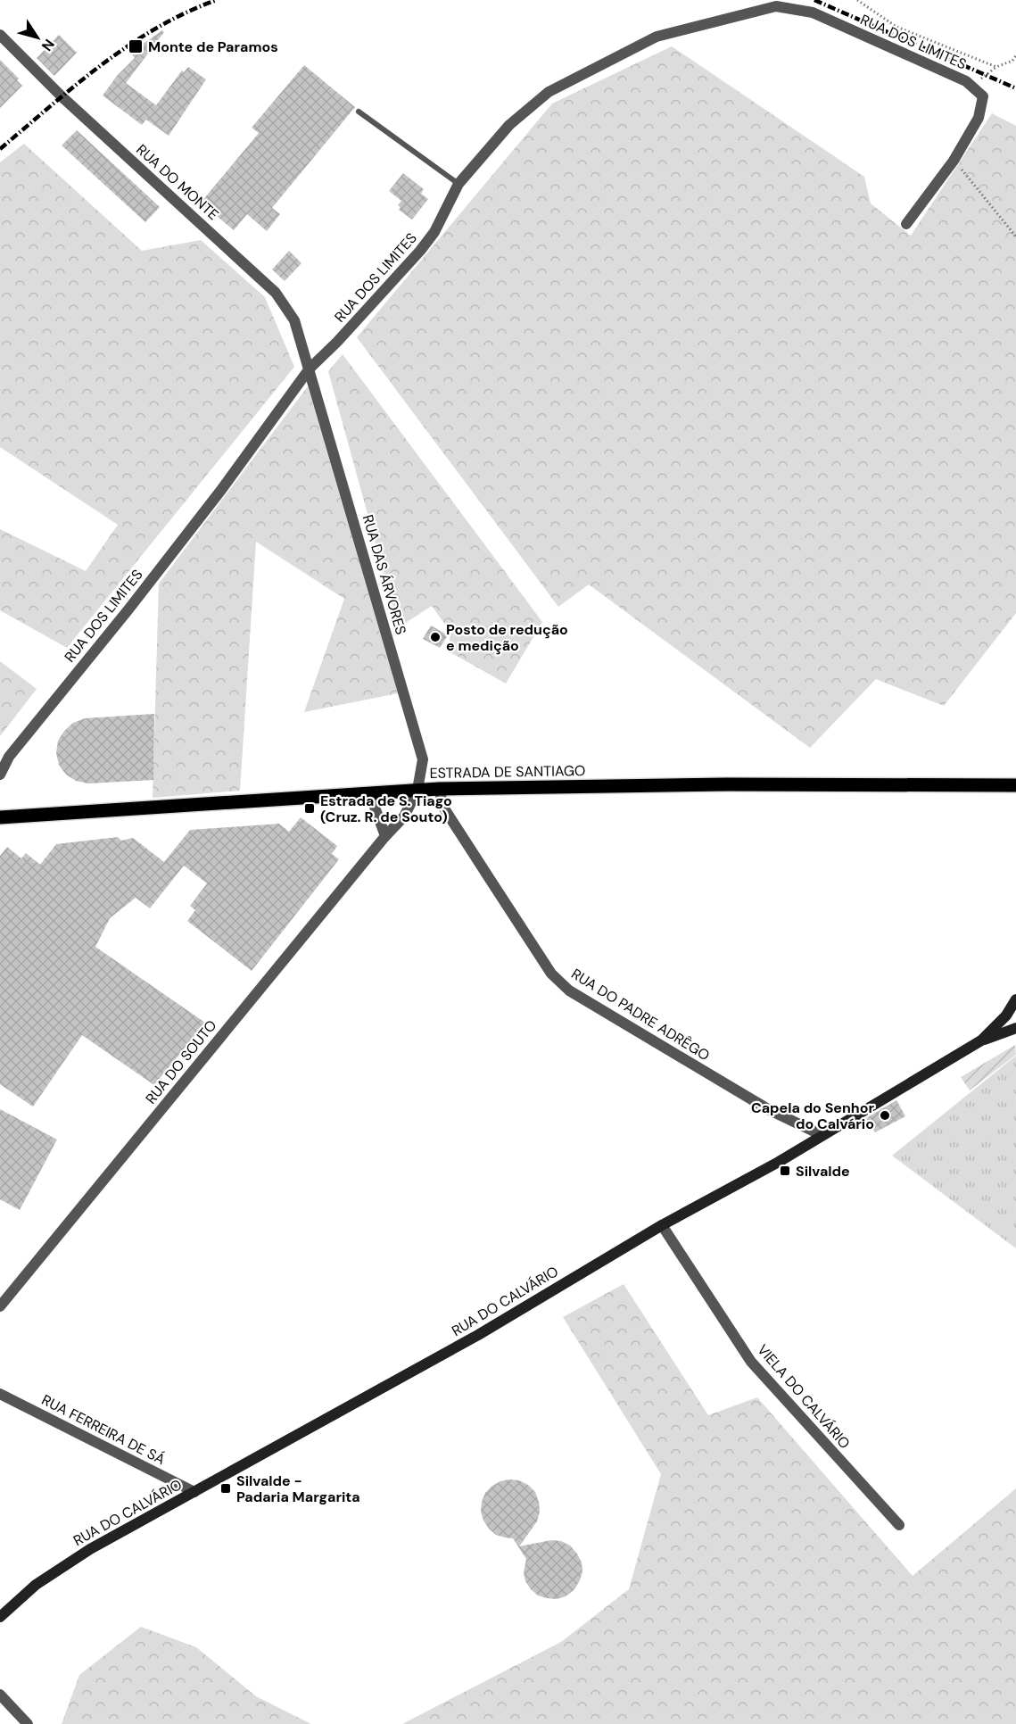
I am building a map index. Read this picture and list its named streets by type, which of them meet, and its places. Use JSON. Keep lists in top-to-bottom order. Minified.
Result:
{"streets":{"main road":["ESTRADA DE SANTIAGO","RUA DO CALVÁRIO"],"street":["RUA DOS LIMITES","RUA DO MONTE","RUA DAS ÁRVORES","RUA DO PADRE ADRÊGO","RUA DO SOUTO","VIELA DO CALVÁRIO","RUA FERREIRA DE SÁ"]},"crossings":[["RUA DOS LIMITES","RUA DO MONTE"],["RUA DOS LIMITES","RUA DAS ÁRVORES"],["RUA DO MONTE","RUA DAS ÁRVORES"],["RUA DAS ÁRVORES","ESTRADA DE SANTIAGO"],["RUA DAS ÁRVORES","RUA DO SOUTO"],["ESTRADA DE SANTIAGO","RUA DO PADRE ADRÊGO"],["ESTRADA DE SANTIAGO","RUA DO SOUTO"],["RUA DO PADRE ADRÊGO","RUA DO CALVÁRIO"],["RUA DO CALVÁRIO","VIELA DO CALVÁRIO"],["RUA DO CALVÁRIO","RUA FERREIRA DE SÁ"]],"places":{"transit":["Monte de Paramos","Estrada de S. Tiago (Cruz. R. de Souto)","Silvalde","Silvalde - Padaria Margarita"],"other":["Posto de redução e medição","Capela do Senhor do Calvário"]},"north":"bottom right"}
